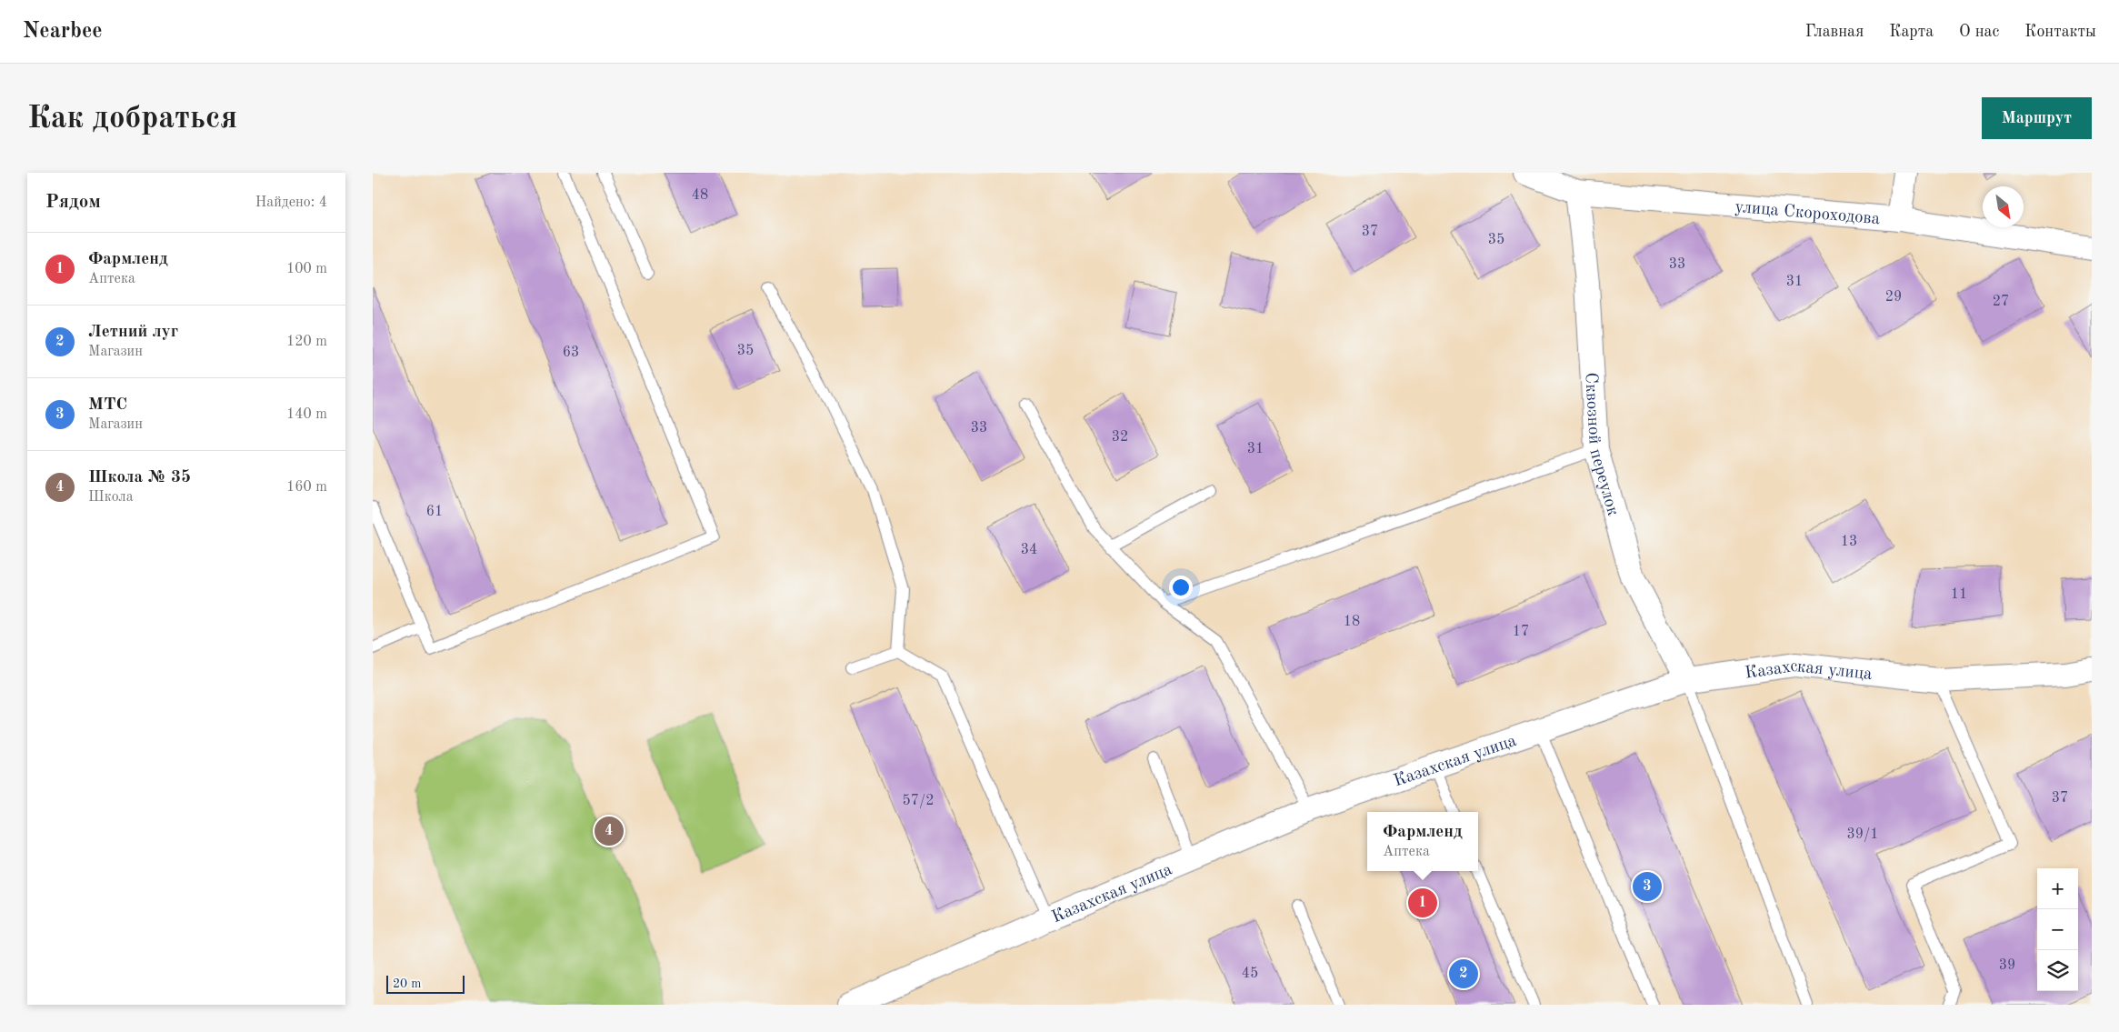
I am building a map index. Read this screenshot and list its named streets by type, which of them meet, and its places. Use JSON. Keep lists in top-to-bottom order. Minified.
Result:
{"streets":{"street":["улица Скороходова","Сквозной переулок","Казахская улица"]},"crossings":[["улица Скороходова","Сквозной переулок"],["Сквозной переулок","Казахская улица"]],"house_numbers":["48","37","35","33","31","29","27","35","63","33","32","31","61","13","34","11","18","17","37","57/2","39/1","39","45"],"scale_bar":"20 m","north":"bottom right","page":{"header":"Nearbee","nav":["Главная","Карта","О нас","Контакты"],"buttons":"Маршрут","title":"Как добраться","heading":["Рядом","Найдено: 4"],"list":[{"mark":"1","name":"Фармленд","note":"Аптека","value":"100 m"},{"mark":"2","name":"Летний луг","note":"Магазин","value":"120 m"},{"mark":"3","name":"МТС","note":"Магазин","value":"140 m"},{"mark":"4","name":"Школа № 35","note":"Школа","value":"160 m"}],"popup":["Фармленд","Аптека"],"pins":["4","3","1","2"],"map_buttons":["+","−"],"scale":"20 m"}}
